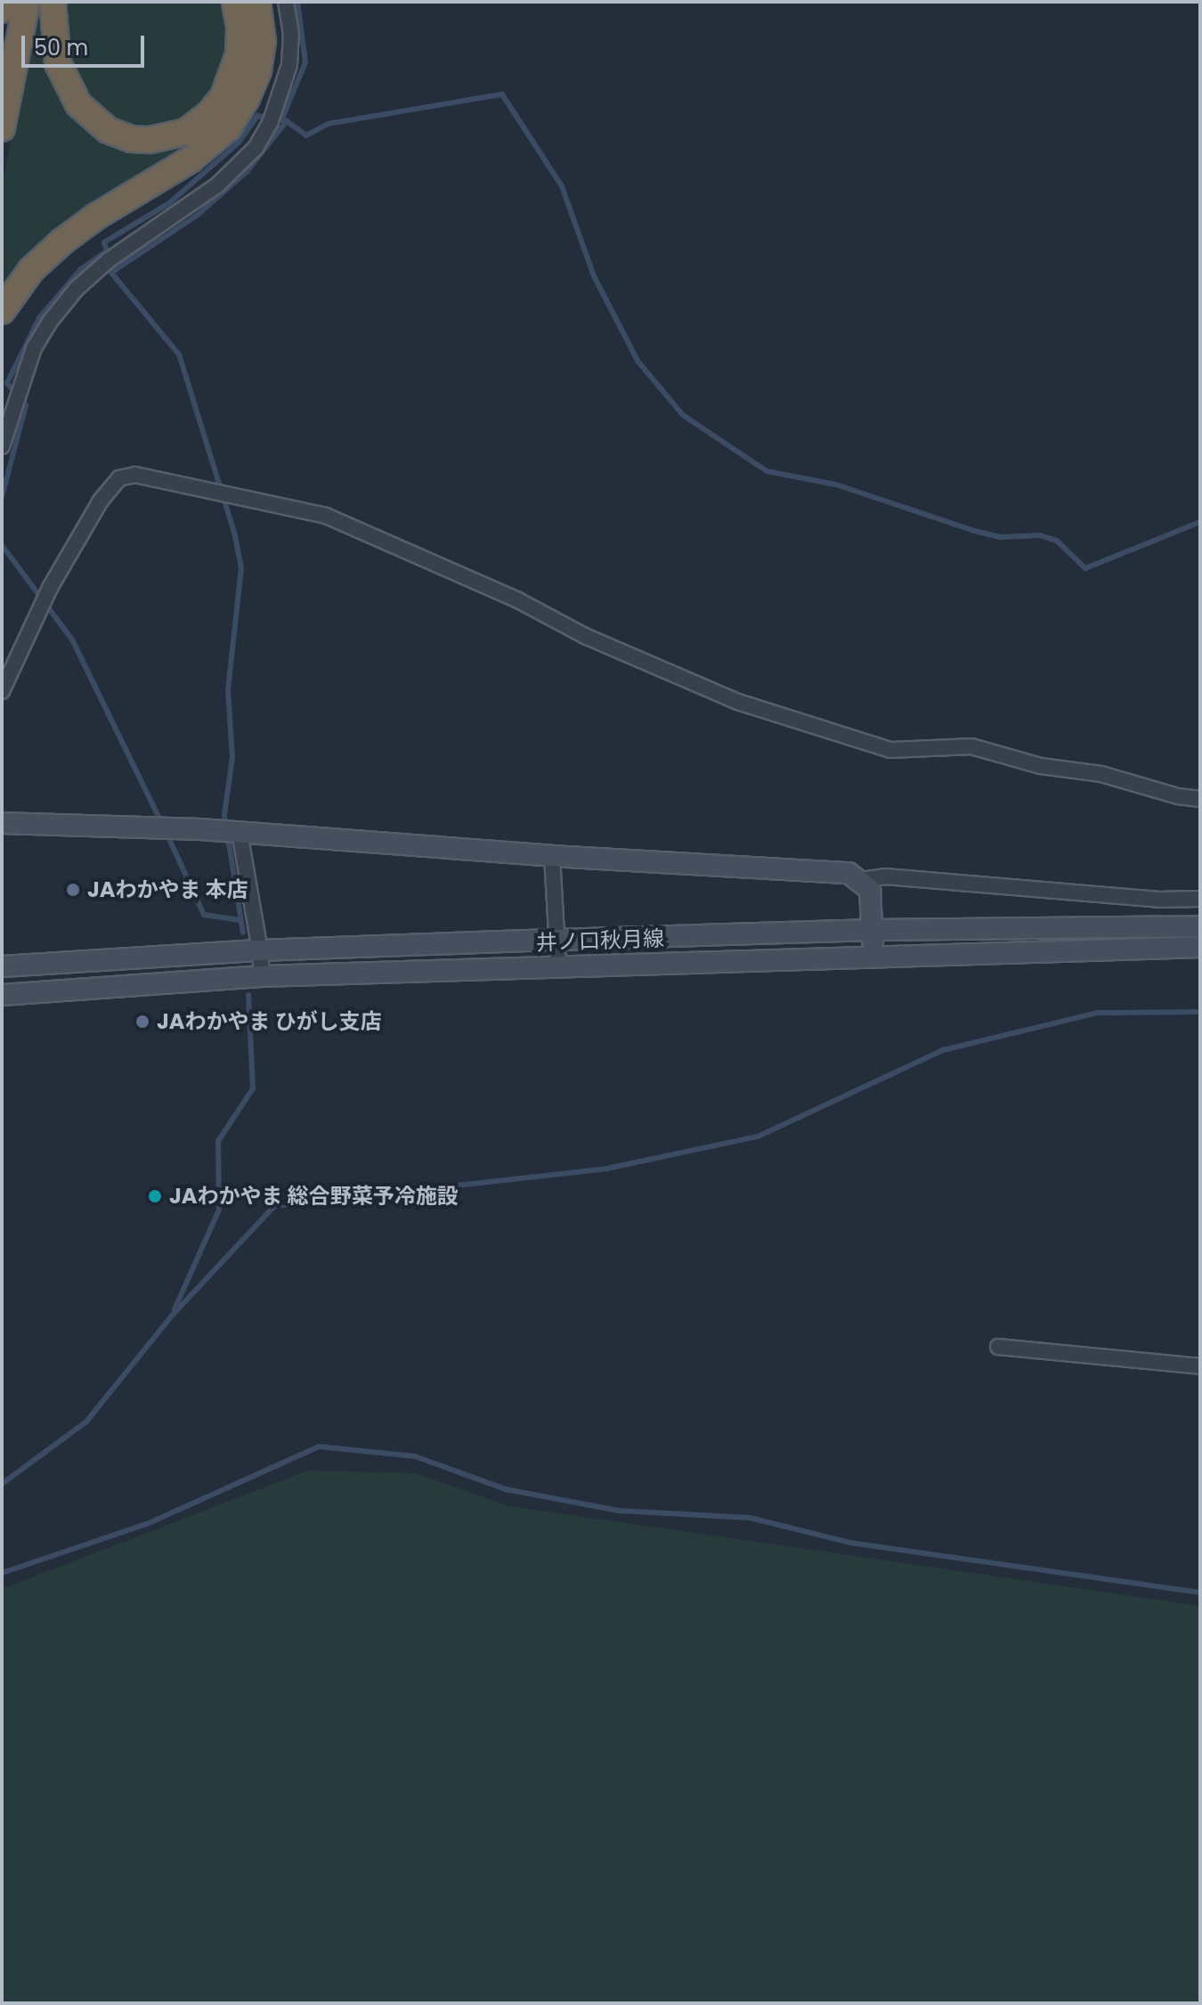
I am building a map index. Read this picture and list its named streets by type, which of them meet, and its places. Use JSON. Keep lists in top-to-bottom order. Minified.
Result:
{"streets":{"main road":["井ノ口秋月線"]},"places":["JAわかやま 本店","JAわかやま ひがし支店","JAわかやま 総合野菜予冷施設"],"scale_bar":"50 m"}
